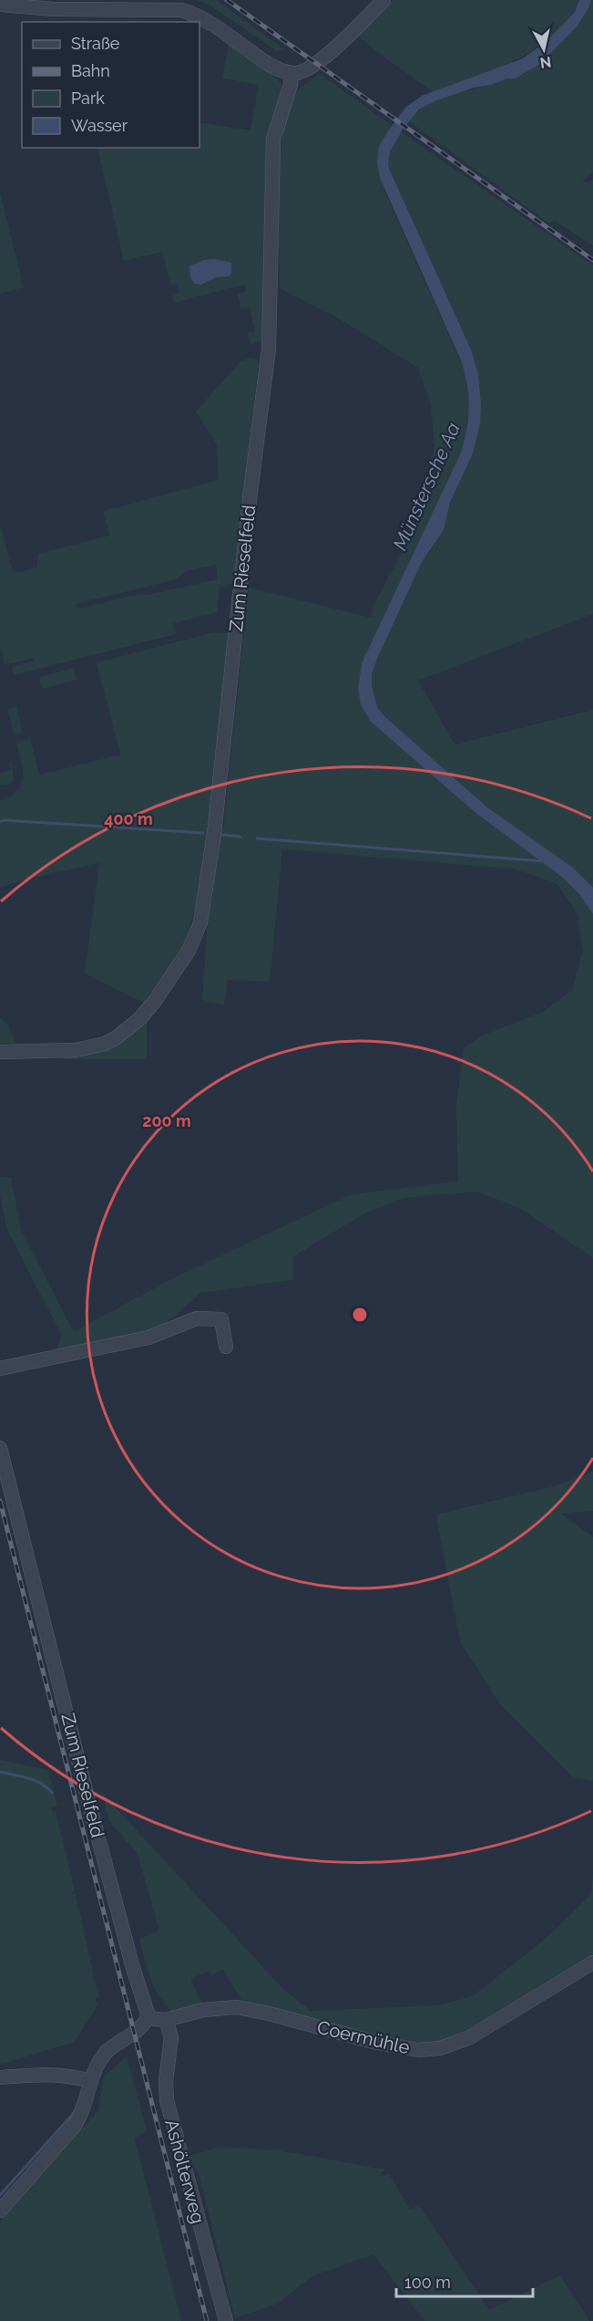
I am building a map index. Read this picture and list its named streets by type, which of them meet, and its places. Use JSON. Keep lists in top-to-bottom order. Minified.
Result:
{"streets":{"street":["Zum Rieselfeld","Coermühle","Ashölterweg"]},"crossings":[["Zum Rieselfeld","Coermühle"],["Coermühle","Ashölterweg"]],"water":["Münstersche Aa"],"legend":["Straße","Bahn","Park","Wasser"],"scale_bar":"100 m","north":"bottom","rings":["400 m","200 m"]}
